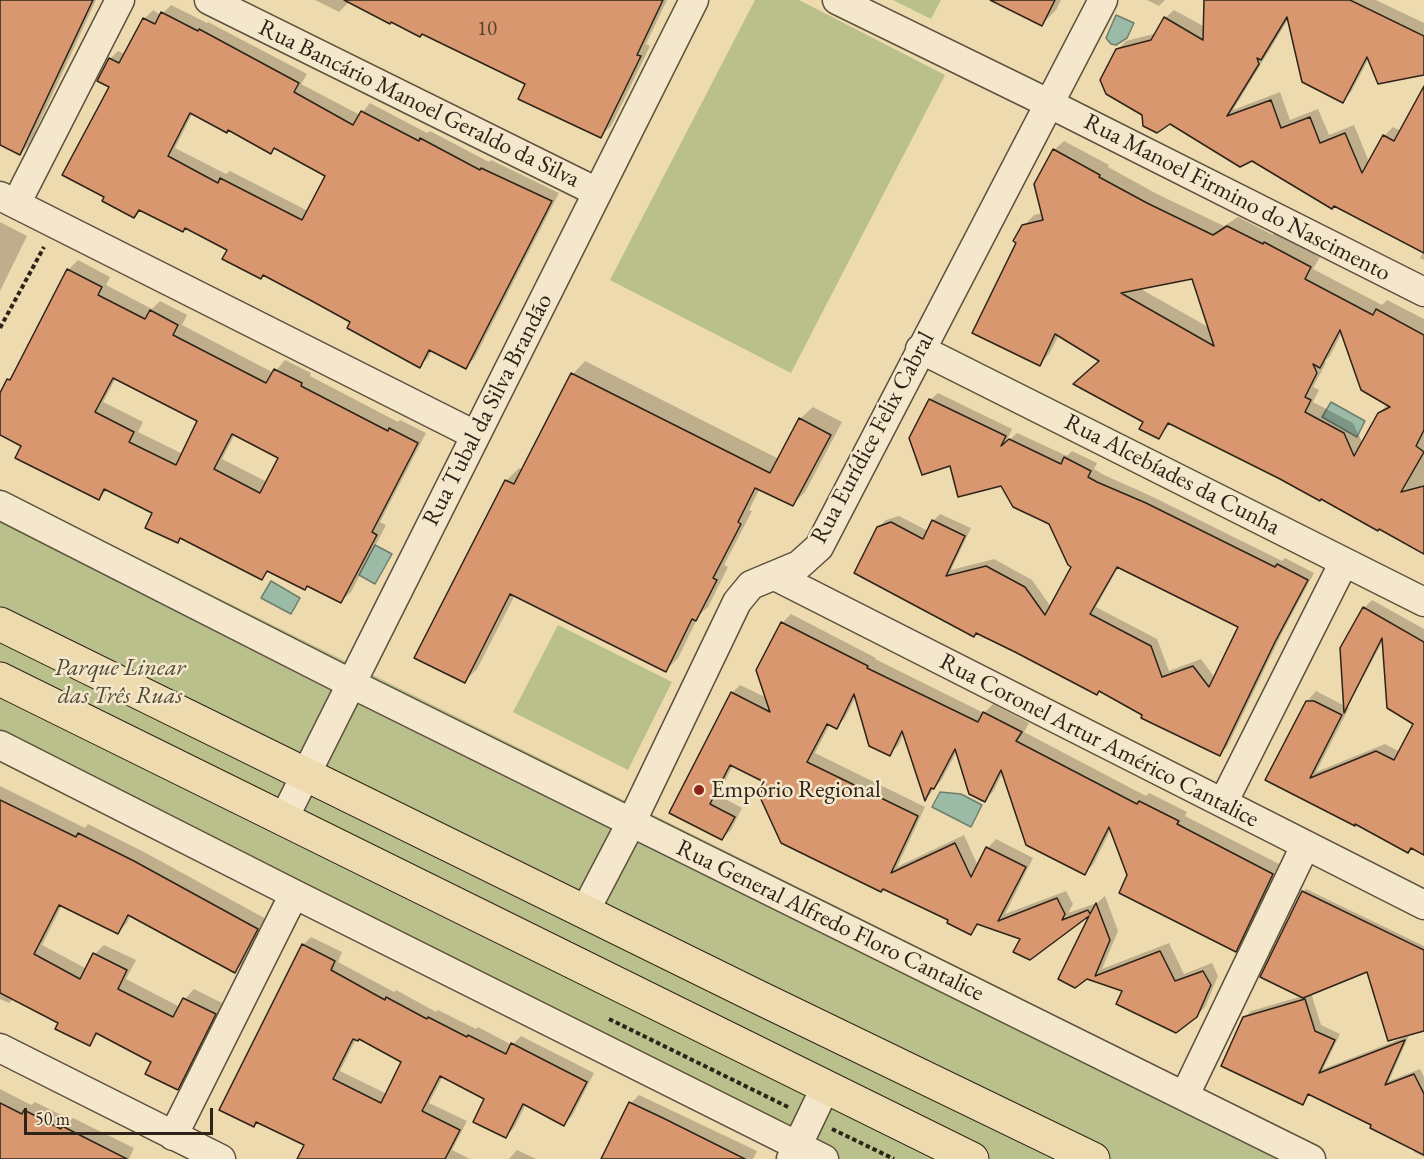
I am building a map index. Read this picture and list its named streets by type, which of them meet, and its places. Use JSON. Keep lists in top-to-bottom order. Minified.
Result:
{"streets":{"street":["Rua Bancário Manoel Geraldo da Silva","Rua Manoel Firmino do Nascimento","Rua Tubal da Silva Brandão","Rua Eurídice Felix Cabral","Rua Alcebíades da Cunha","Rua Coronel Artur Américo Cantalice","Rua General Alfredo Floro Cantalice"]},"crossings":[["Rua Bancário Manoel Geraldo da Silva","Rua Tubal da Silva Brandão"],["Rua Manoel Firmino do Nascimento","Rua Eurídice Felix Cabral"],["Rua Tubal da Silva Brandão","Rua General Alfredo Floro Cantalice"],["Rua Eurídice Felix Cabral","Rua Alcebíades da Cunha"],["Rua Eurídice Felix Cabral","Rua Coronel Artur Américo Cantalice"],["Rua Eurídice Felix Cabral","Rua General Alfredo Floro Cantalice"]],"parks":["Parque Linear das Três Ruas"],"places":["Empório Regional"],"house_numbers":["10"],"scale_bar":"50 m"}
